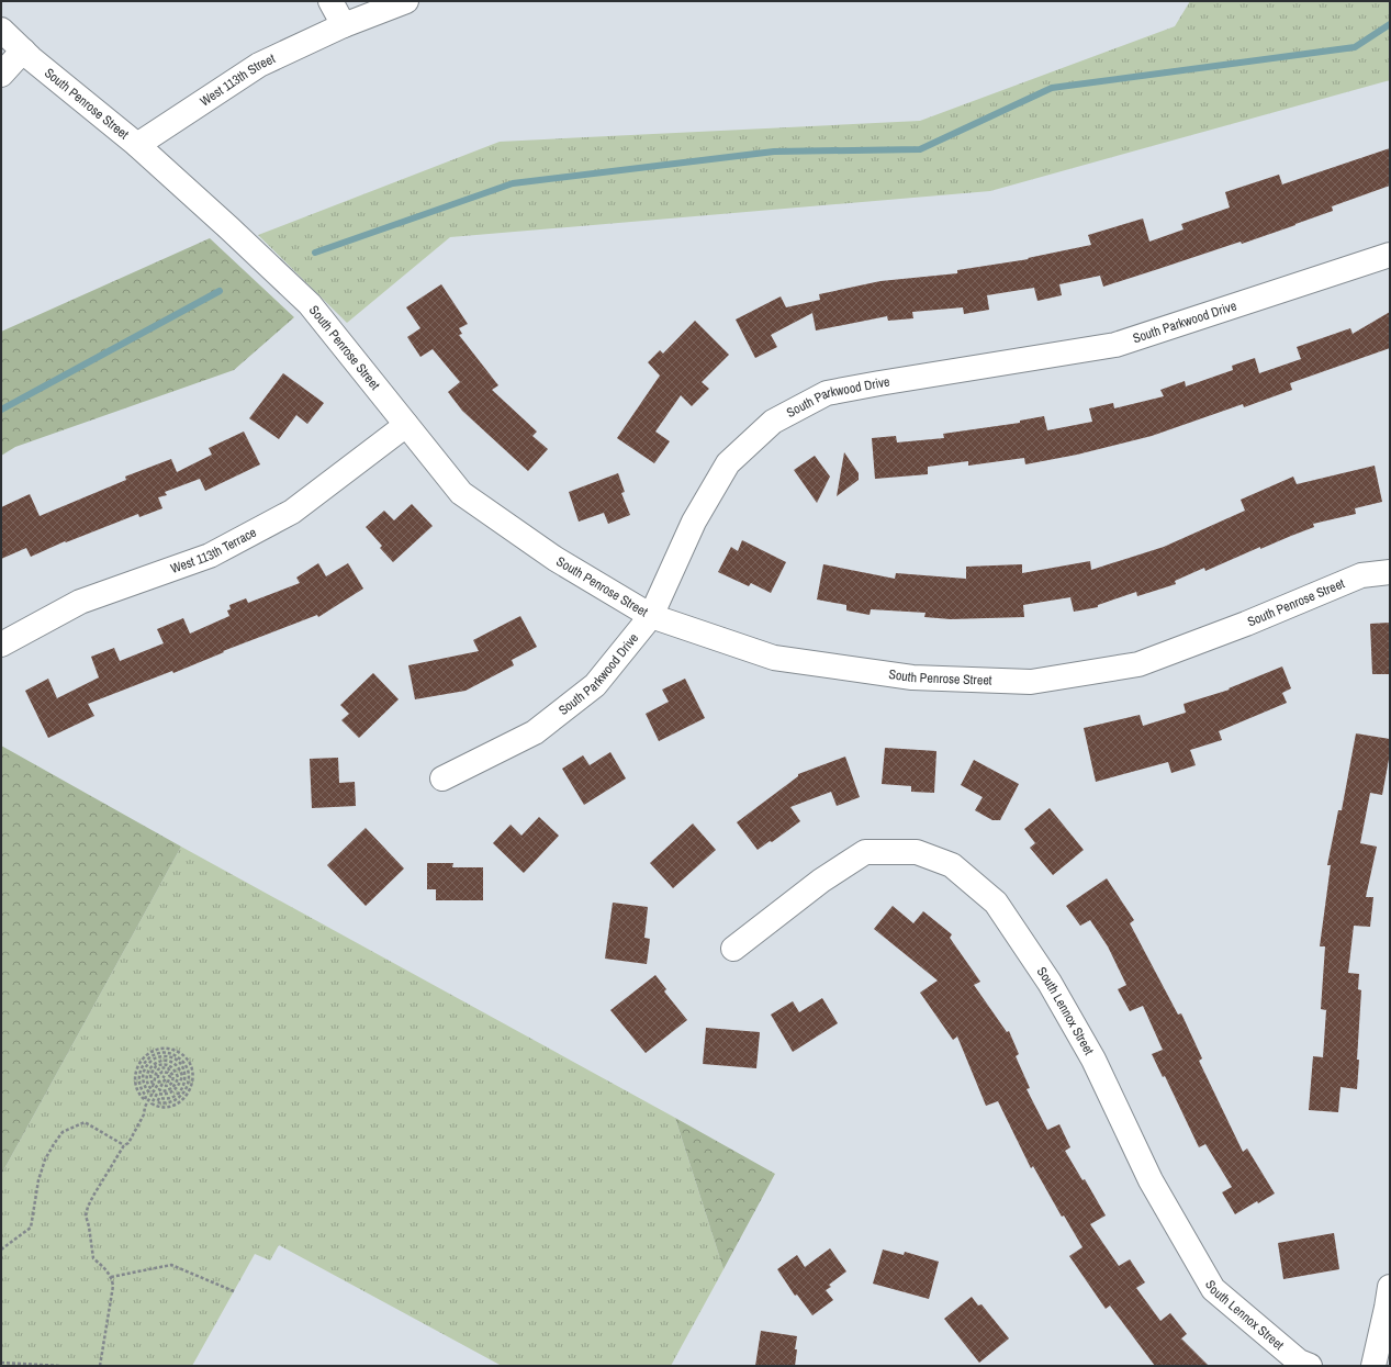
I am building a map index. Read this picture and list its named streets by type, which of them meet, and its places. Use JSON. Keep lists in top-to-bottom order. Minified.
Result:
{"streets":{"street":["West 113th Street","South Penrose Street","South Parkwood Drive","West 113th Terrace","South Lennox Street"]},"crossings":[["West 113th Street","South Penrose Street"],["South Penrose Street","South Parkwood Drive"],["South Penrose Street","West 113th Terrace"]]}
